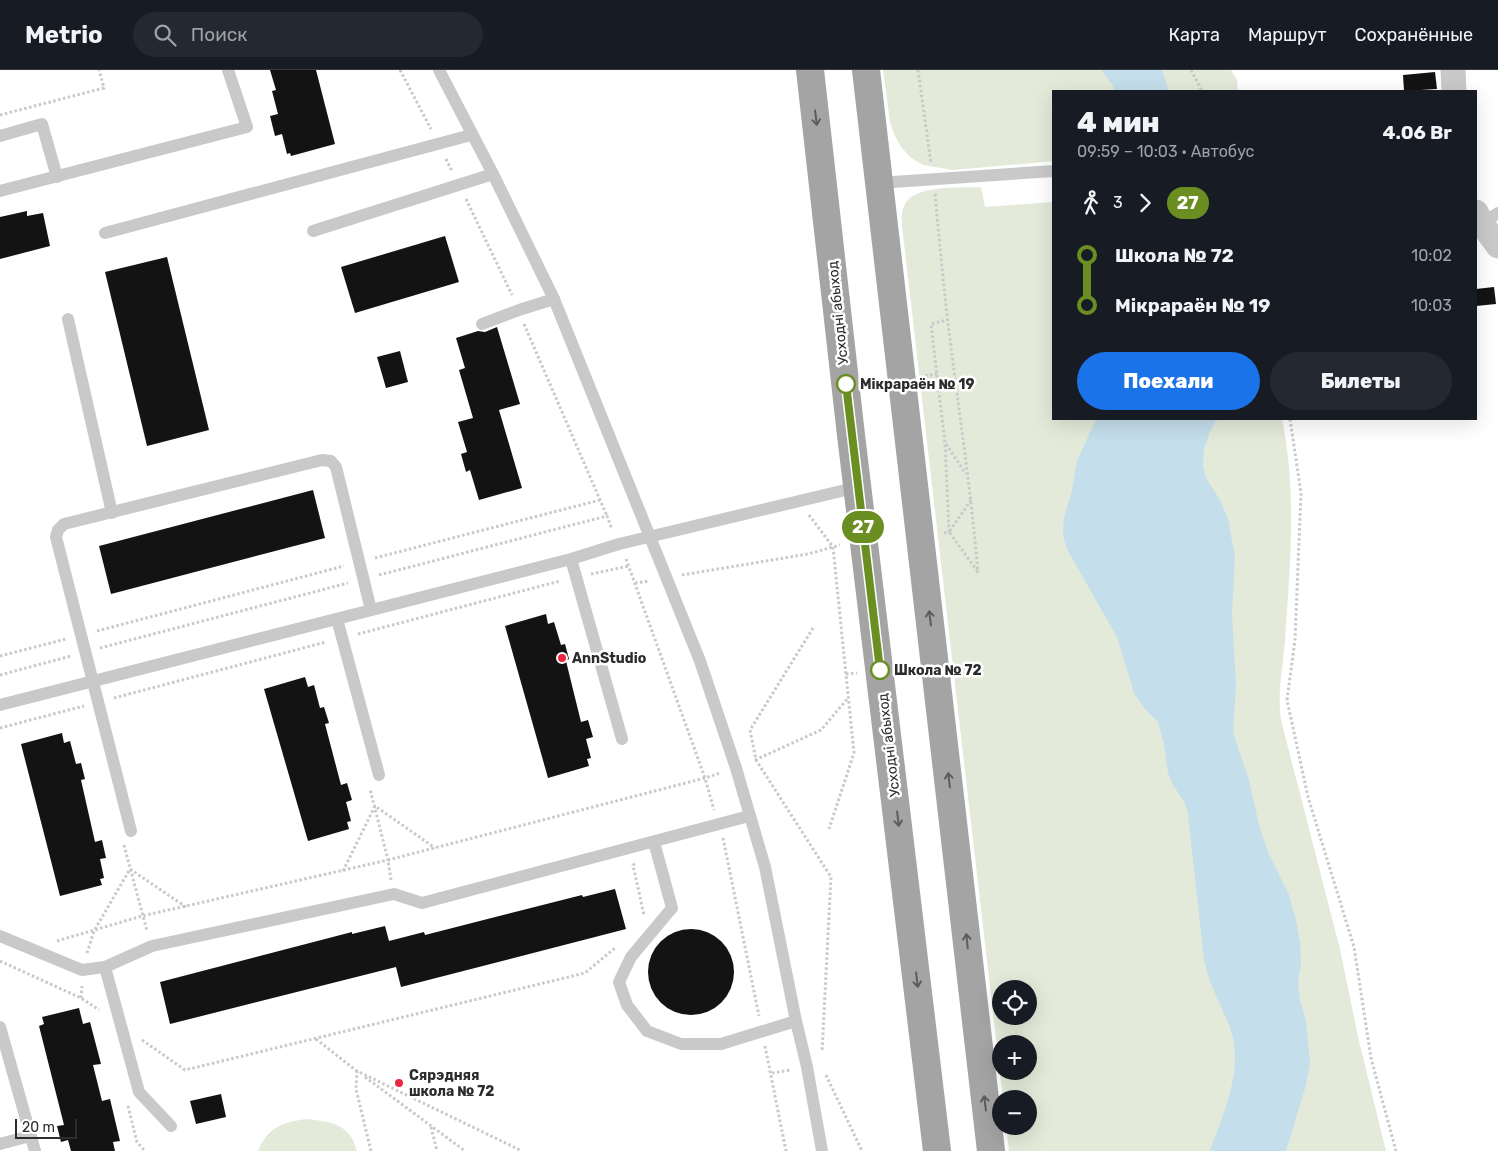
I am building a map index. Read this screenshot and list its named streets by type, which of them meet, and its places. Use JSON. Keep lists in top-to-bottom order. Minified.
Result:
{"streets":{"main road":["Усходні абыход"]},"places":["Мікрараён № 19","AnnStudio","Школа № 72","Сярэдняя школа № 72"],"lines":["bus line 27"],"scale_bar":"20 m","page":{"header":"Metrio","search":"Поиск","nav":["Карта","Маршрут","Сохранённые"],"on_map":"27","heading":["4 мин","09:59 – 10:03 · Автобус","4.06 Br"],"legs":["3","27"],"list":[{"name":"Школа № 72","value":"10:02"},{"name":"Мікрараён № 19","value":"10:03"}],"buttons":["Поехали","Билеты"],"map_buttons":["+","−"],"scale":"20 m"}}
